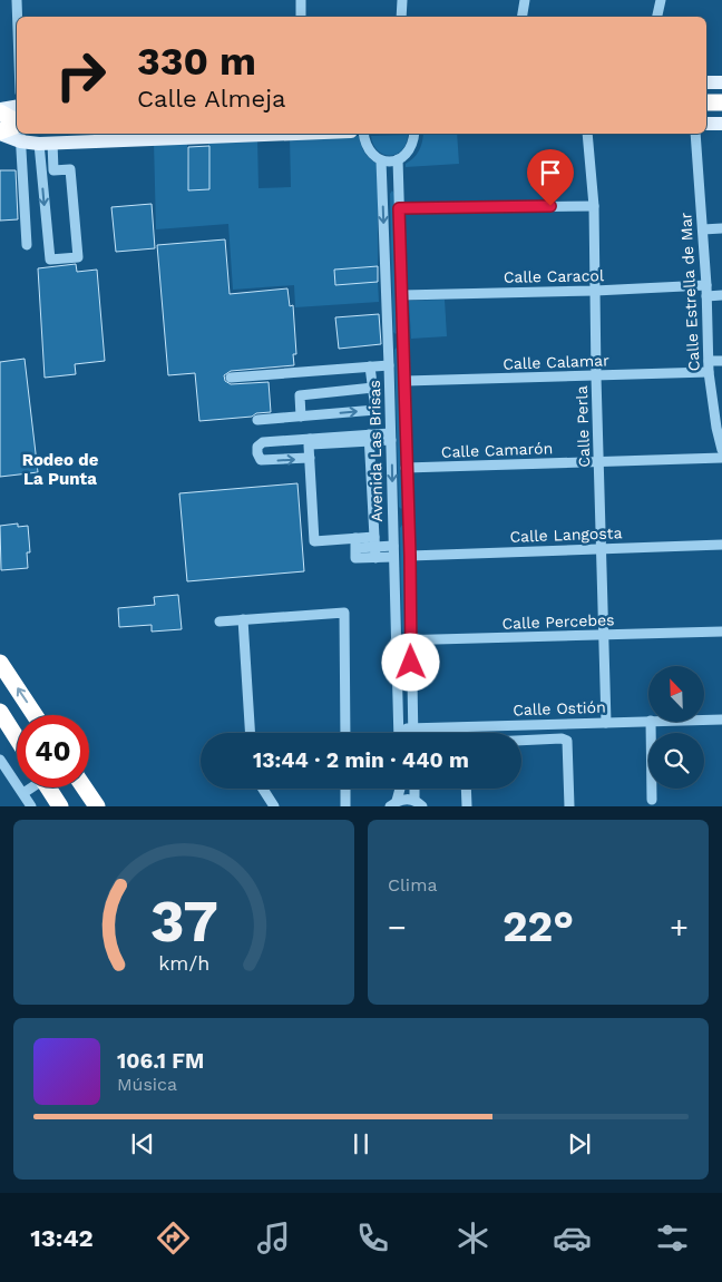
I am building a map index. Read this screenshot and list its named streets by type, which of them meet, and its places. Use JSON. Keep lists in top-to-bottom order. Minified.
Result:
{"streets":{"street":["Calle Caracol","Calle Estrella de Mar","Calle Calamar","Calle Perla","Calle Camarón","Avenida Las Brisas","Calle Langosta","Calle Percebes","Calle Ostión"]},"crossings":[["Calle Caracol","Calle Estrella de Mar"],["Calle Caracol","Calle Perla"],["Calle Caracol","Avenida Las Brisas"],["Calle Estrella de Mar","Calle Calamar"],["Calle Calamar","Calle Perla"],["Calle Calamar","Avenida Las Brisas"],["Calle Perla","Calle Camarón"],["Calle Perla","Calle Langosta"],["Calle Perla","Calle Percebes"],["Calle Perla","Calle Ostión"],["Calle Camarón","Avenida Las Brisas"],["Avenida Las Brisas","Calle Langosta"],["Avenida Las Brisas","Calle Percebes"],["Avenida Las Brisas","Calle Ostión"]],"districts":["Rodeo de La Punta"],"north":"top left","page":{"turn":["330 m","Calle Almeja"],"limit":"40","trip":"13:44 · 2 min · 440 m","tile":"Clima","heat":["−","22°","+"],"song":["106.1 FM","Música"],"tabs":"13:42","gauge":["37","km/h"]}}
